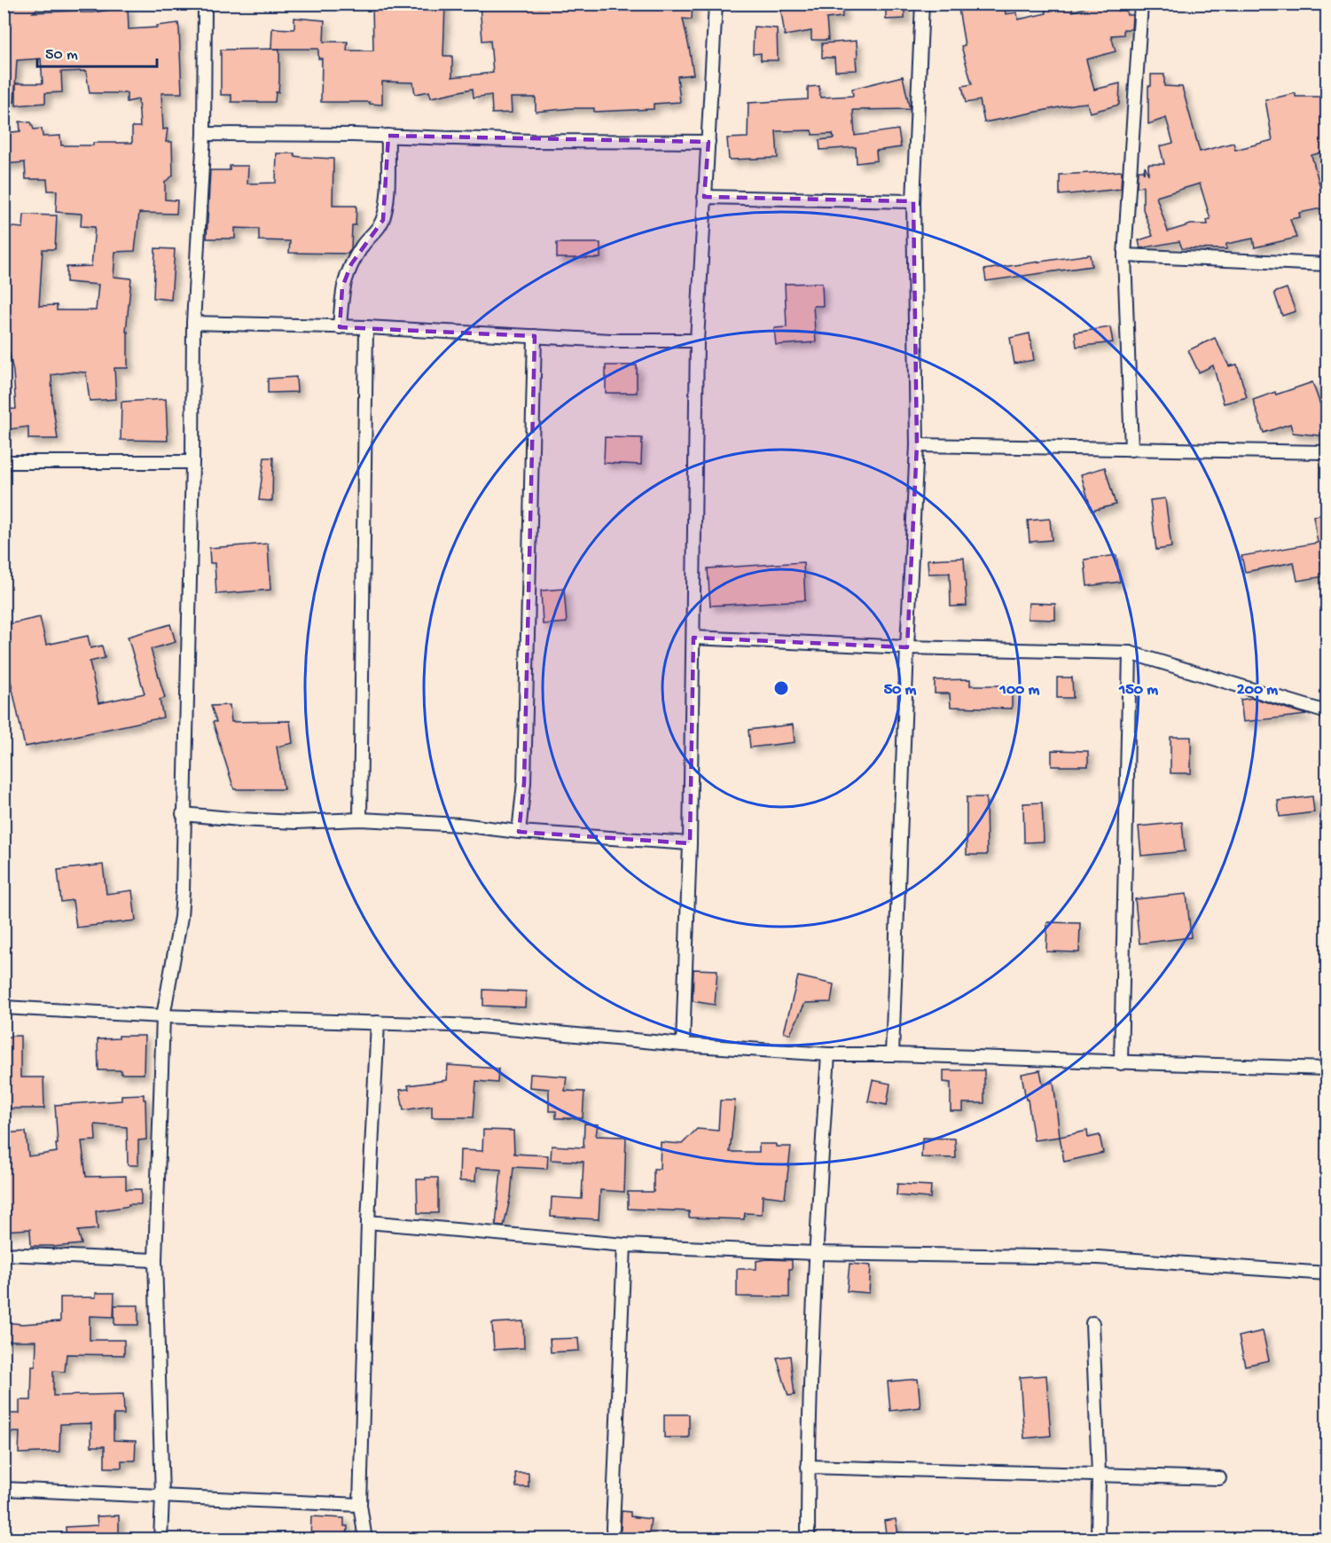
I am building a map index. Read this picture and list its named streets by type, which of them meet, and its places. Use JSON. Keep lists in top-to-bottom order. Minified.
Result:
{"scale_bar":"50 m","rings":["50 m","100 m","150 m","200 m"]}
